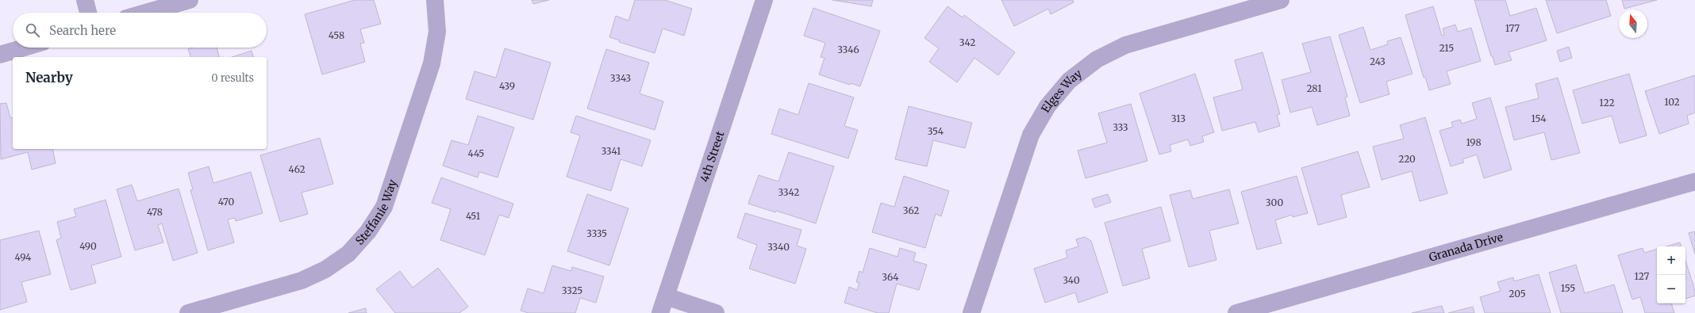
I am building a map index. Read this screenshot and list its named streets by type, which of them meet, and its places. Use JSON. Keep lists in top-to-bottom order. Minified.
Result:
{"streets":{"street":["Elges Way","4th Street","Steffanie Way","Granada Drive"]},"house_numbers":["177","458","342","215","3346","243","3343","439","281","102","122","313","154","333","354","198","3341","445","220","462","3342","470","300","362","478","451","3335","490","3340","494","127","364","340","155","3325","205"],"north":"top","page":{"search":"Search here","heading":["Nearby","0 results"],"map_buttons":["+","−"]}}
